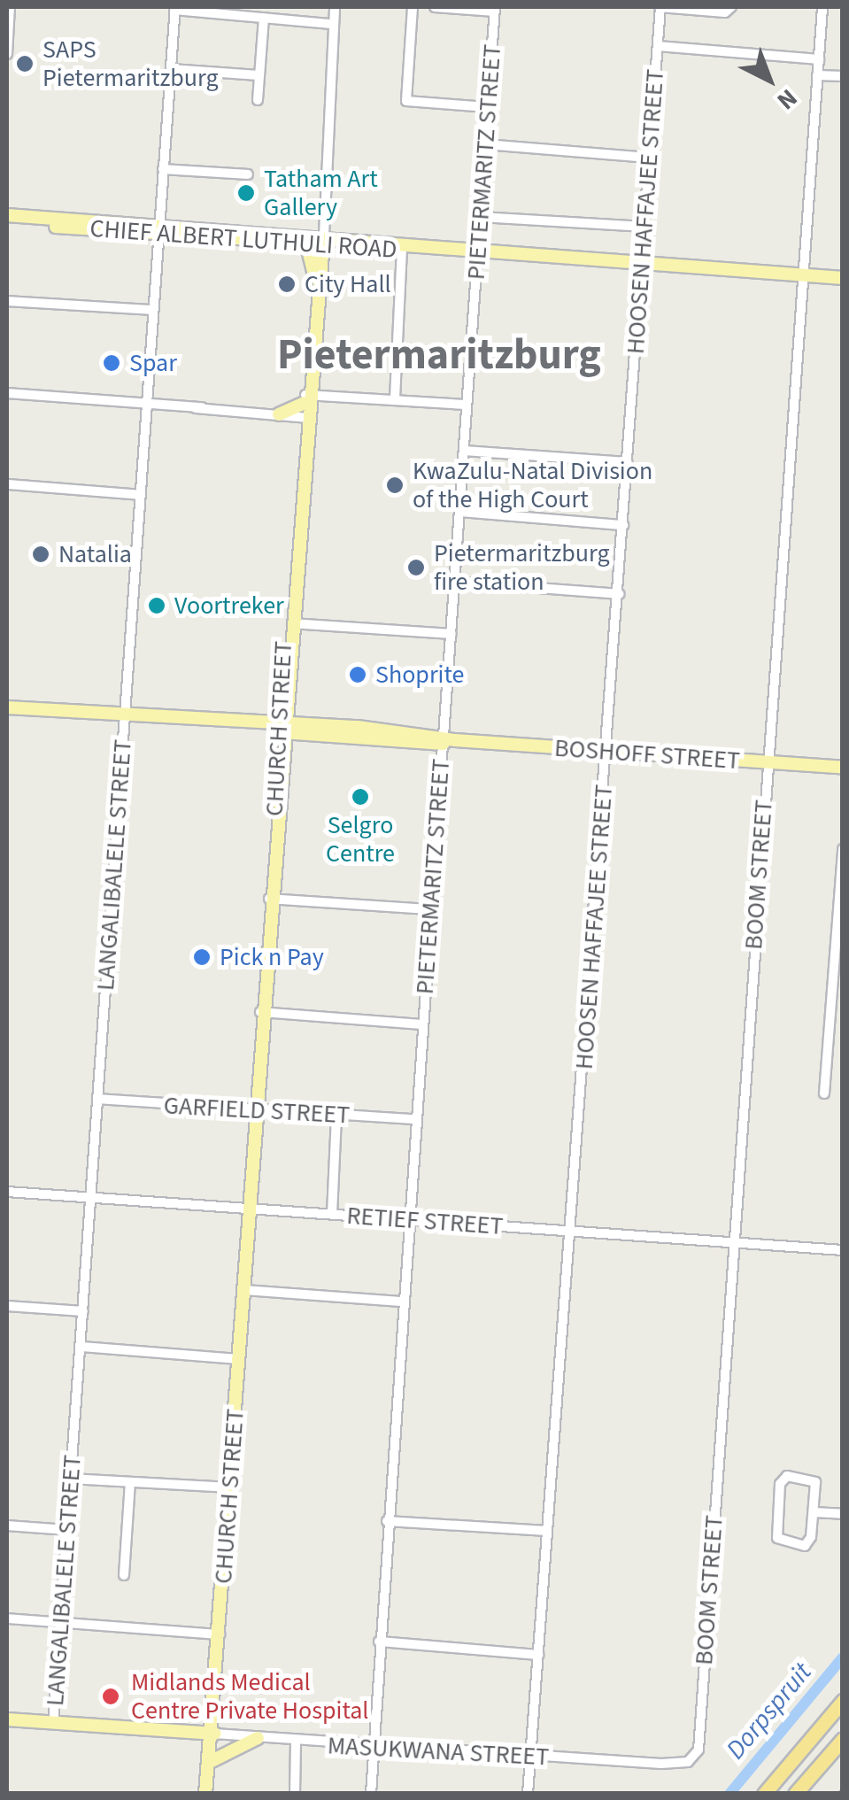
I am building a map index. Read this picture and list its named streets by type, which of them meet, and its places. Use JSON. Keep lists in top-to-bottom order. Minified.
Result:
{"streets":{"main road":["CHIEF ALBERT LUTHULI ROAD","CHURCH STREET","BOSHOFF STREET","MASUKWANA STREET"],"street":["PIETERMARITZ STREET","HOOSEN HAFFAJEE STREET","LANGALIBALELE STREET","BOOM STREET","GARFIELD STREET","RETIEF STREET"]},"crossings":[["PIETERMARITZ STREET","CHIEF ALBERT LUTHULI ROAD"],["PIETERMARITZ STREET","BOSHOFF STREET"],["PIETERMARITZ STREET","GARFIELD STREET"],["PIETERMARITZ STREET","RETIEF STREET"],["PIETERMARITZ STREET","MASUKWANA STREET"],["HOOSEN HAFFAJEE STREET","CHIEF ALBERT LUTHULI ROAD"],["HOOSEN HAFFAJEE STREET","BOSHOFF STREET"],["HOOSEN HAFFAJEE STREET","RETIEF STREET"],["HOOSEN HAFFAJEE STREET","MASUKWANA STREET"],["CHIEF ALBERT LUTHULI ROAD","CHURCH STREET"],["CHIEF ALBERT LUTHULI ROAD","LANGALIBALELE STREET"],["CHIEF ALBERT LUTHULI ROAD","BOOM STREET"],["CHURCH STREET","BOSHOFF STREET"],["CHURCH STREET","GARFIELD STREET"],["CHURCH STREET","RETIEF STREET"],["CHURCH STREET","MASUKWANA STREET"],["BOSHOFF STREET","LANGALIBALELE STREET"],["BOSHOFF STREET","BOOM STREET"],["LANGALIBALELE STREET","GARFIELD STREET"],["LANGALIBALELE STREET","RETIEF STREET"],["LANGALIBALELE STREET","MASUKWANA STREET"],["BOOM STREET","RETIEF STREET"],["BOOM STREET","MASUKWANA STREET"]],"districts":["Pietermaritzburg"],"water":["Dorpspruit"],"places":["SAPS Pietermaritzburg","Tatham Art Gallery","City Hall","Spar","KwaZulu-Natal Division of the High Court","Natalia","Pietermaritzburg fire station","Voortreker","Shoprite","Selgro Centre","Pick n Pay","Midlands Medical Centre Private Hospital"],"north":"bottom right"}
